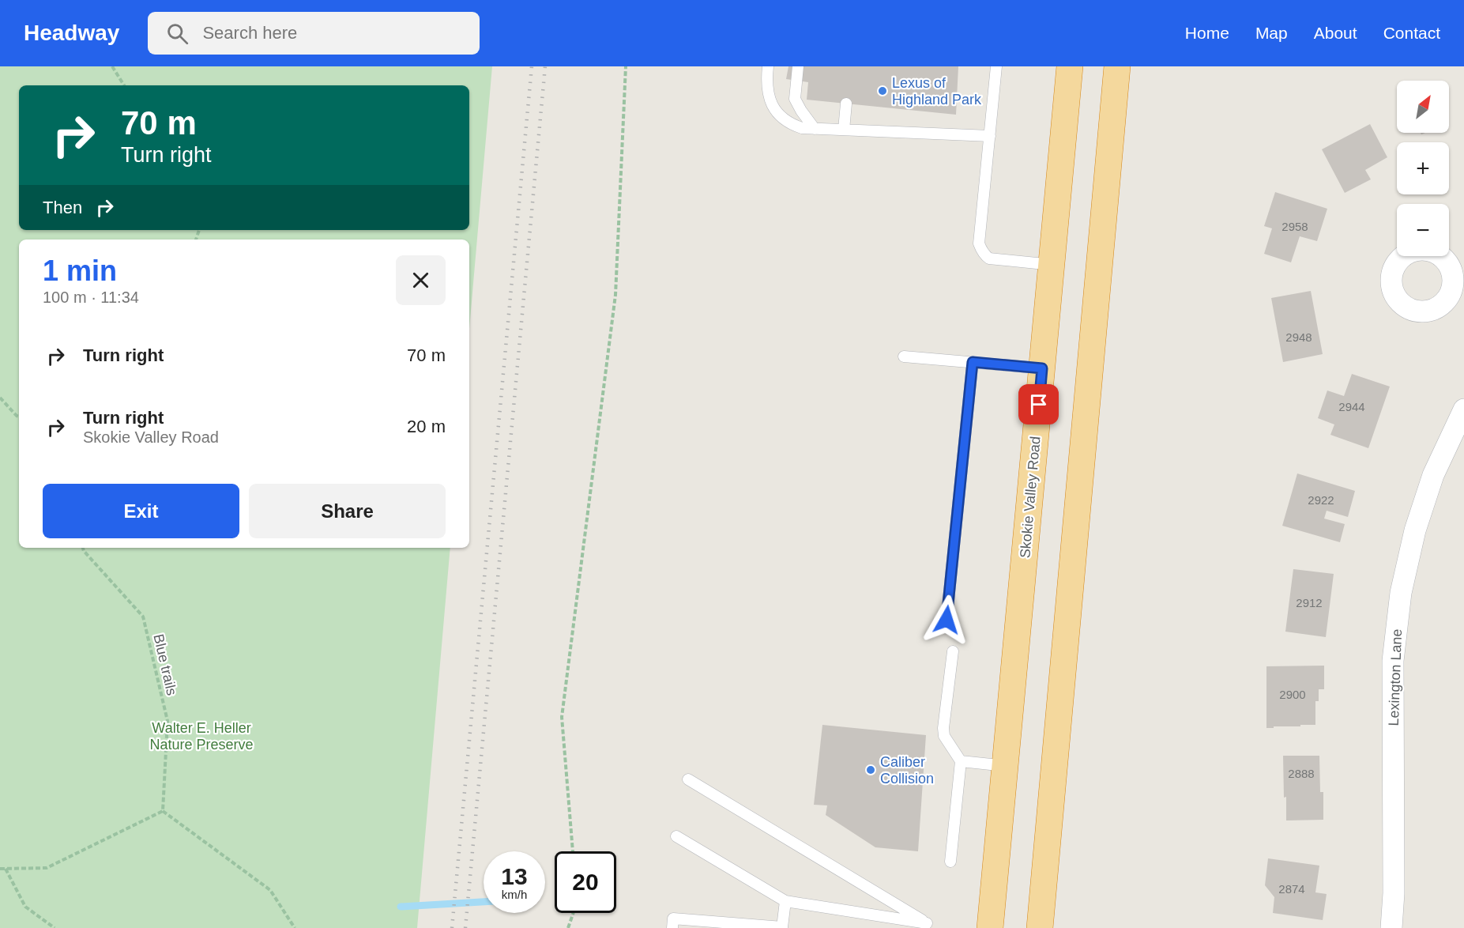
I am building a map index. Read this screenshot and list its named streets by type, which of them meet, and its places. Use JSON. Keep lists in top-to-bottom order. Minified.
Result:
{"streets":{"highway":["Skokie Valley Road"],"street":["Lexington Lane"],"path":["Blue trails"]},"parks":["Walter E. Heller Nature Preserve"],"places":["Lexus of Highland Park","Caliber Collision"],"house_numbers":["2958","2948","2944","2922","2912","2900","2888","2874"],"north":"top right","page":{"header":"Headway","search":"Search here","nav":["Home","Map","About","Contact"],"map_buttons":["+","−"],"turn":["70 m","Turn right"],"then":"Then","heading":["1 min","100 m · 11:34"],"list":[{"name":"Turn right","value":"70 m"},{"name":"Turn right","note":"Skokie Valley Road","value":"20 m"}],"buttons":["Exit","Share"],"speed":"13 km/h","limit":"20"}}
